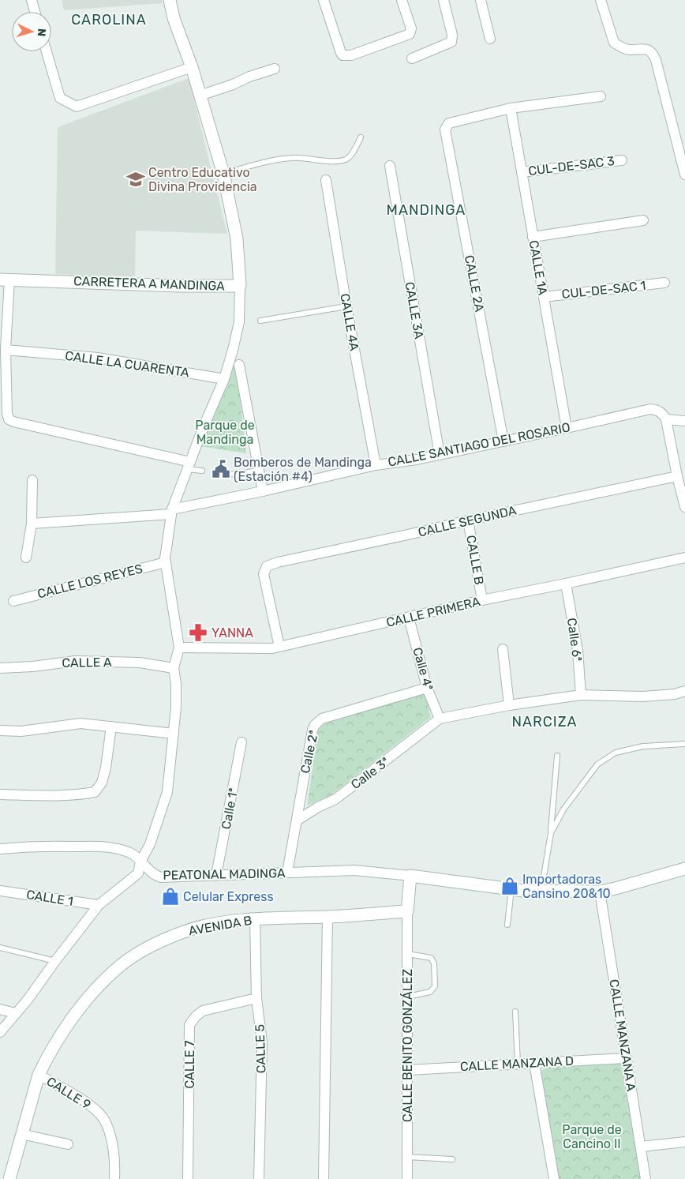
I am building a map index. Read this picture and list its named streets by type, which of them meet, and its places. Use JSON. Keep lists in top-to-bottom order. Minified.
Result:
{"streets":{"main road":["CARRETERA A MANDINGA","AVENIDA B"],"street":["CUL-DE-SAC 3","CALLE 1A","CALLE 2A","CUL-DE-SAC 1","CALLE 3A","CALLE 4A","CALLE LA CUARENTA","CALLE SANTIAGO DEL ROSARIO","CALLE SEGUNDA","CALLE B","CALLE LOS REYES","CALLE PRIMERA","Calle 6ª","CALLE A","Calle 4ª","Calle 2ª","Calle 3ª","Calle 1ª","PEATONAL MADINGA","CALLE 1","CALLE MANZANA A","CALLE BENITO GONZÁLEZ","CALLE 5","CALLE MANZANA D","CALLE 7","CALLE 9"]},"crossings":[["CUL-DE-SAC 3","CALLE 1A"],["CALLE 1A","CALLE 2A"],["CALLE 1A","CUL-DE-SAC 1"],["CALLE 1A","CALLE SANTIAGO DEL ROSARIO"],["CALLE 2A","CALLE SANTIAGO DEL ROSARIO"],["CALLE 3A","CALLE SANTIAGO DEL ROSARIO"],["CALLE 4A","CALLE SANTIAGO DEL ROSARIO"],["CALLE SEGUNDA","CALLE B"],["CALLE SEGUNDA","CALLE PRIMERA"],["CALLE B","CALLE PRIMERA"],["CALLE PRIMERA","Calle 6ª"],["CALLE PRIMERA","Calle 4ª"],["Calle 4ª","Calle 2ª"],["Calle 4ª","Calle 3ª"],["Calle 2ª","Calle 3ª"],["Calle 2ª","PEATONAL MADINGA"],["Calle 1ª","PEATONAL MADINGA"],["AVENIDA B","CALLE BENITO GONZÁLEZ"],["AVENIDA B","CALLE 5"],["AVENIDA B","CALLE 9"],["CALLE MANZANA A","CALLE MANZANA D"],["CALLE BENITO GONZÁLEZ","CALLE MANZANA D"],["CALLE 5","CALLE 7"]],"districts":["CAROLINA","MANDINGA","NARCIZA"],"parks":["Parque de Mandinga","Parque de Cancino II"],"places":{"school or university":["Centro Educativo Divina Providencia"],"public building":["Bomberos de Mandinga (Estación #4)"],"pharmacy":["YANNA"],"shop":["Importadoras Cansino 20&10","Celular Express"]},"north":"right"}
